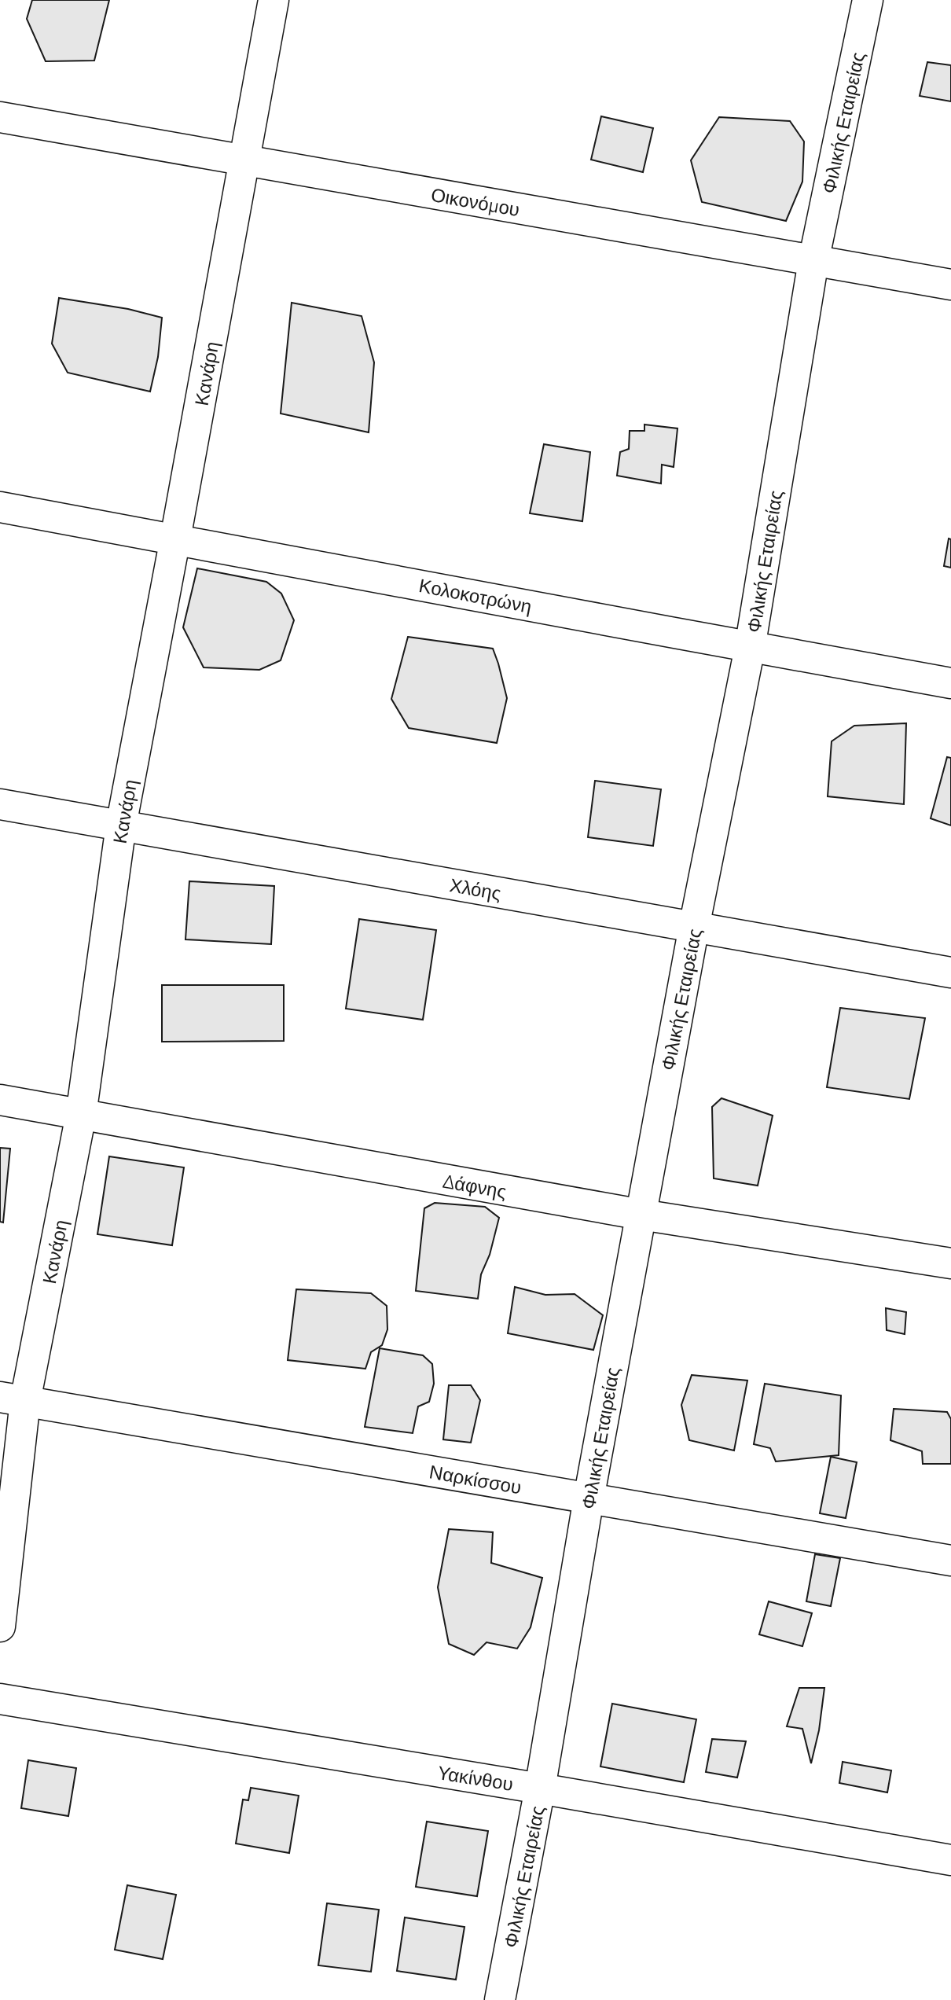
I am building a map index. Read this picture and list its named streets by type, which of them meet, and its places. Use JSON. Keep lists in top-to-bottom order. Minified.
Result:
{"streets":{"street":["Φιλικής Εταιρείας","Οικονόμου","Κανάρη","Κολοκοτρώνη","Χλόης","Δάφνης","Ναρκίσσου","Υακίνθου"]},"crossings":[["Φιλικής Εταιρείας","Οικονόμου"],["Φιλικής Εταιρείας","Κολοκοτρώνη"],["Φιλικής Εταιρείας","Χλόης"],["Φιλικής Εταιρείας","Δάφνης"],["Φιλικής Εταιρείας","Ναρκίσσου"],["Φιλικής Εταιρείας","Υακίνθου"],["Οικονόμου","Κανάρη"],["Κανάρη","Κολοκοτρώνη"],["Κανάρη","Χλόης"],["Κανάρη","Δάφνης"],["Κανάρη","Ναρκίσσου"]]}
